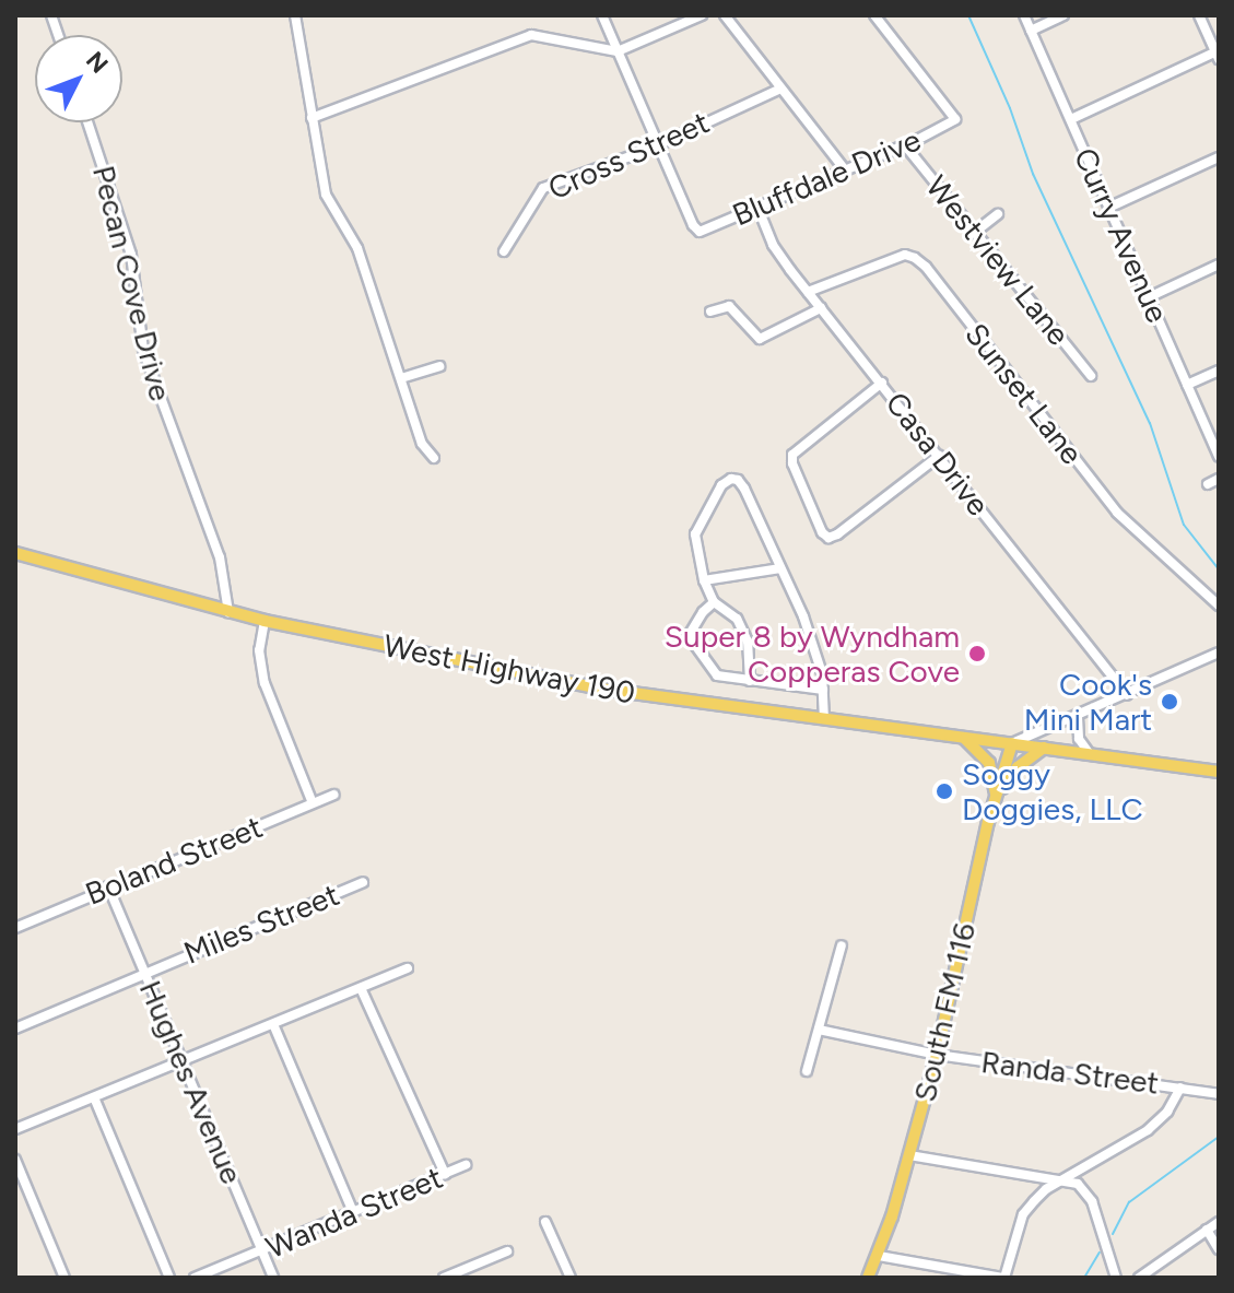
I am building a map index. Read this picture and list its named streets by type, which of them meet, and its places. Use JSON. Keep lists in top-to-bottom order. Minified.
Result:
{"streets":{"main road":["West Highway 190","South FM 116"],"street":["Cross Street","Bluffdale Drive","Curry Avenue","Westview Lane","Pecan Cove Drive","Sunset Lane","Casa Drive","Boland Street","Miles Street","Randa Street","Hughes Avenue","Wanda Street"]},"crossings":[["Cross Street","Bluffdale Drive"],["Bluffdale Drive","Westview Lane"],["Bluffdale Drive","Casa Drive"],["Pecan Cove Drive","West Highway 190"],["Sunset Lane","Casa Drive"],["West Highway 190","South FM 116"],["Boland Street","Hughes Avenue"],["Miles Street","Hughes Avenue"],["South FM 116","Randa Street"],["Hughes Avenue","Wanda Street"]],"places":["Super 8 by Wyndham Copperas Cove","Cook's Mini Mart","Soggy Doggies, LLC"],"north":"top right"}
